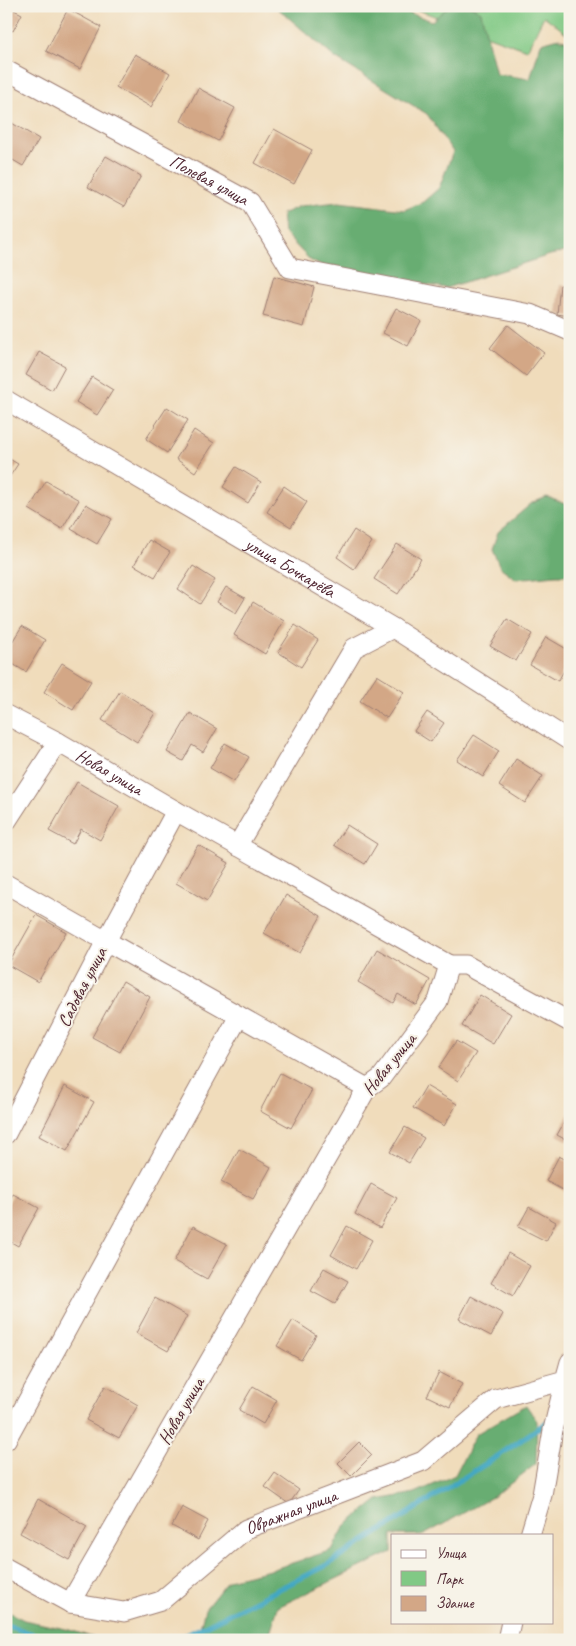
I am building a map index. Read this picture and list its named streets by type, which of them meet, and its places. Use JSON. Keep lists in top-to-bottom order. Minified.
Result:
{"streets":{"street":["Полевая улица","улица Бочкарёва","Новая улица","Садовая улица","Овражная улица"]},"crossings":[["Новая улица","Овражная улица"]],"legend":["Улица","Парк","Здание"]}
